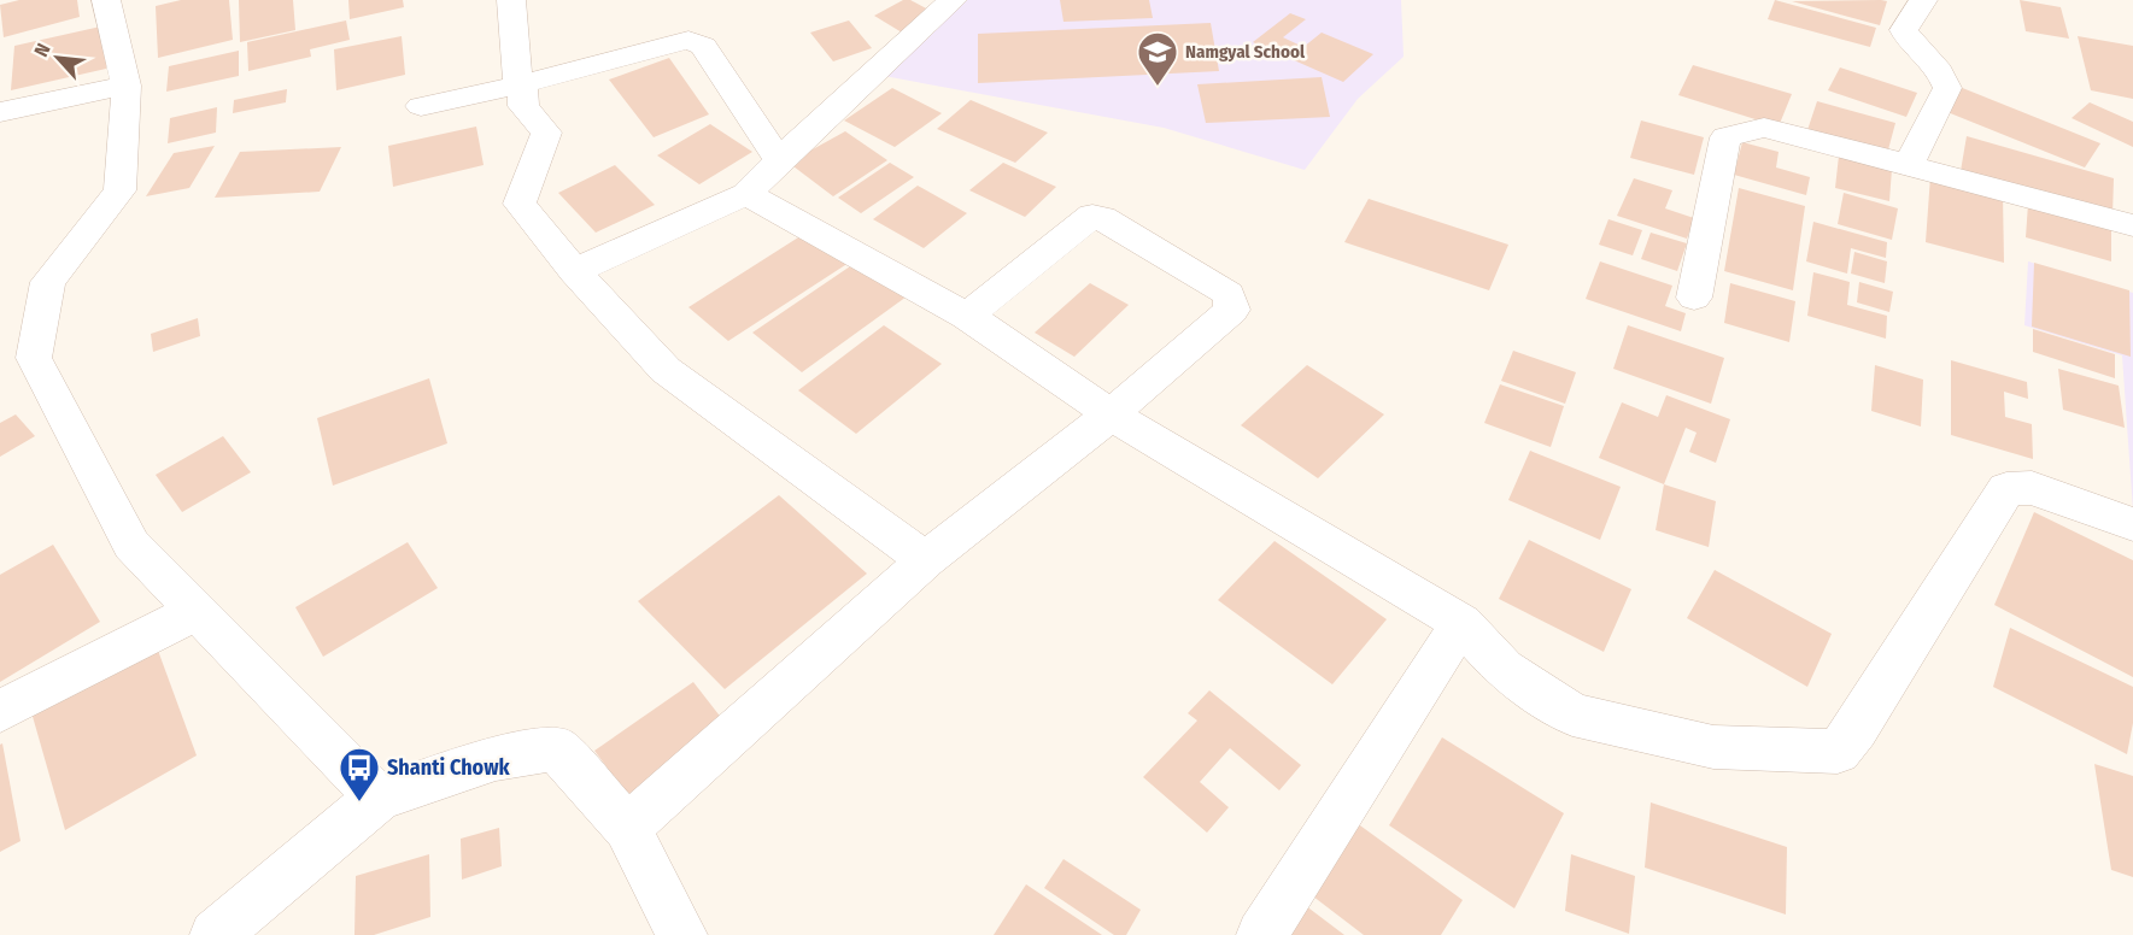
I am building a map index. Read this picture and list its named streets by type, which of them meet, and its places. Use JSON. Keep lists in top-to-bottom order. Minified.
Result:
{"places":{"school or university":["Namgyal School"],"bus stop":["Shanti Chowk"]},"north":"top left"}
